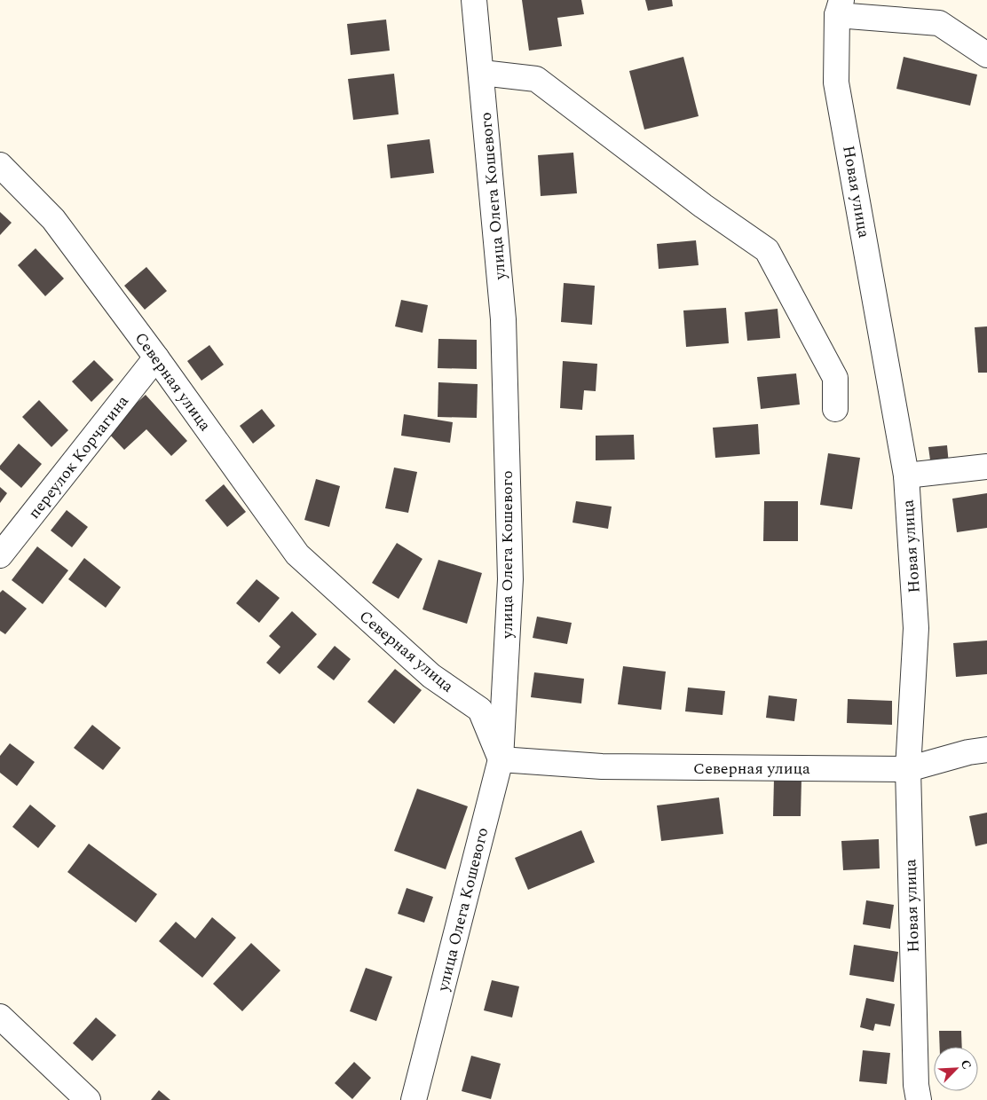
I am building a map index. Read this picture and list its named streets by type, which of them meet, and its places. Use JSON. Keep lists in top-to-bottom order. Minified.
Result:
{"streets":{"street":["Новая улица","улица Олега Кошевого","Северная улица","переулок Корчагина"]},"crossings":[["Новая улица","Северная улица"],["улица Олега Кошевого","Северная улица"],["Северная улица","переулок Корчагина"]],"north":"top right"}
